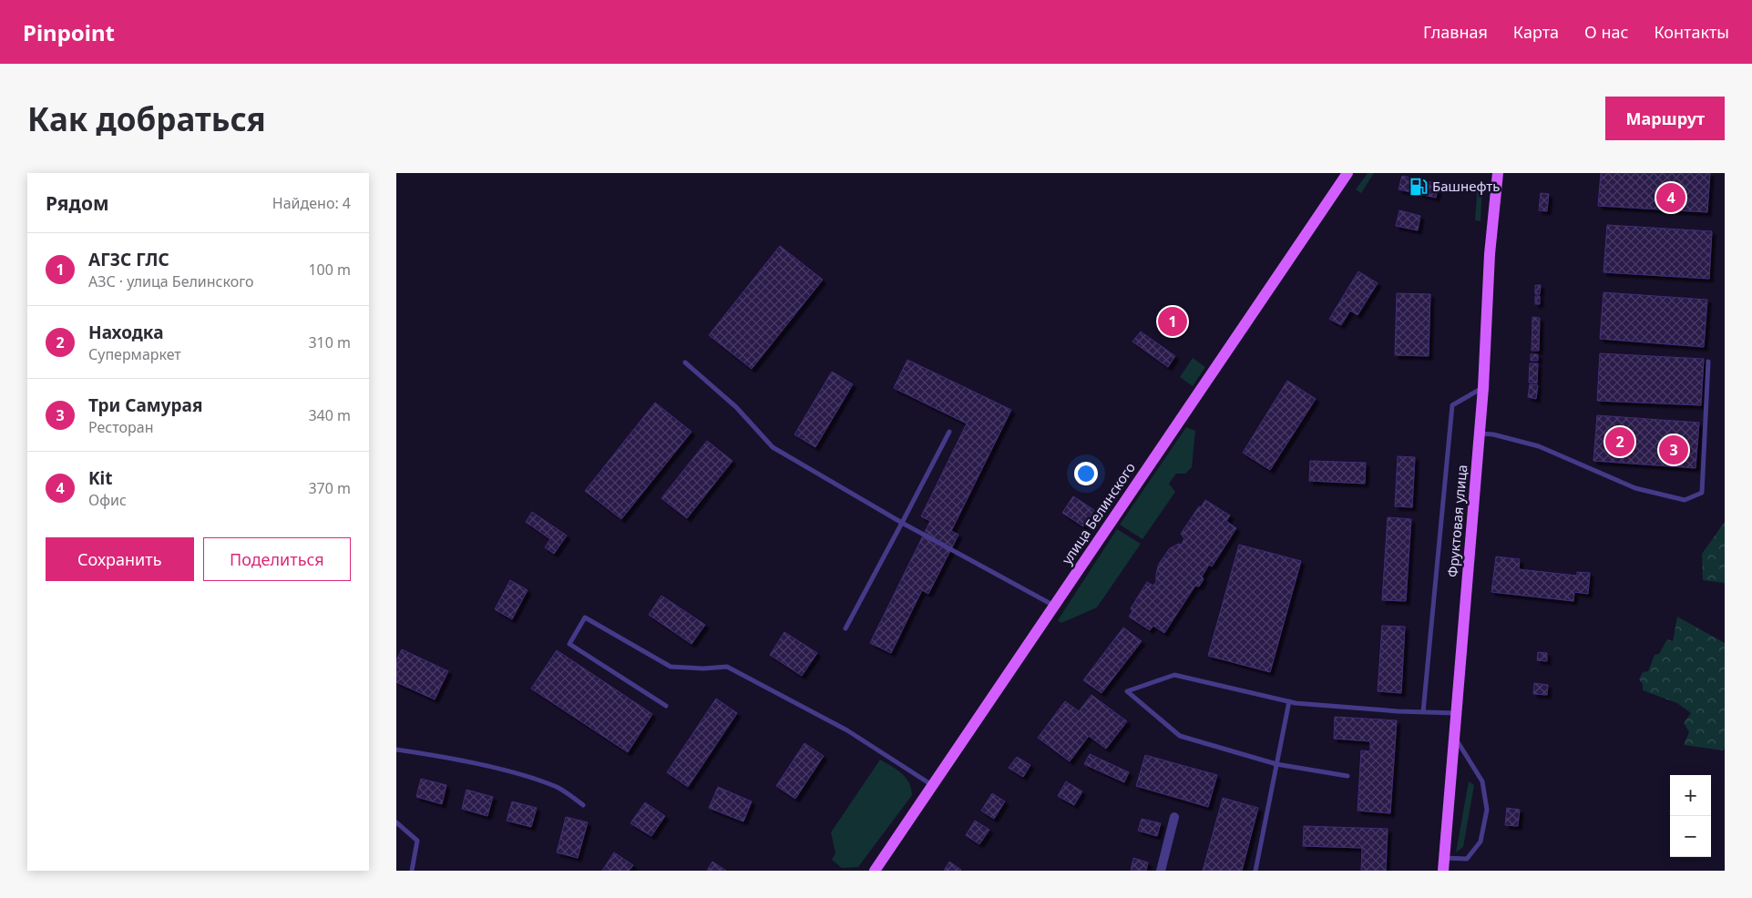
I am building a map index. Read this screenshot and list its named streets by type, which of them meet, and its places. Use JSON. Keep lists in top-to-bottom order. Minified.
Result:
{"streets":{"main road":["улица Белинского","Фруктовая улица"]},"places":{"fuel station":["Башнефть"]},"page":{"header":"Pinpoint","nav":["Главная","Карта","О нас","Контакты"],"buttons":["Маршрут",["Сохранить","Поделиться"]],"title":"Как добраться","heading":["Рядом","Найдено: 4"],"pins":["4","1","2","3"],"list":[{"mark":"1","name":"АГЗС ГЛС","note":"АЗС · улица Белинского","value":"100 m"},{"mark":"2","name":"Находка","note":"Супермаркет","value":"310 m"},{"mark":"3","name":"Три Самурая","note":"Ресторан","value":"340 m"},{"mark":"4","name":"Kit","note":"Офис","value":"370 m"}],"map_buttons":["+","−"]}}
